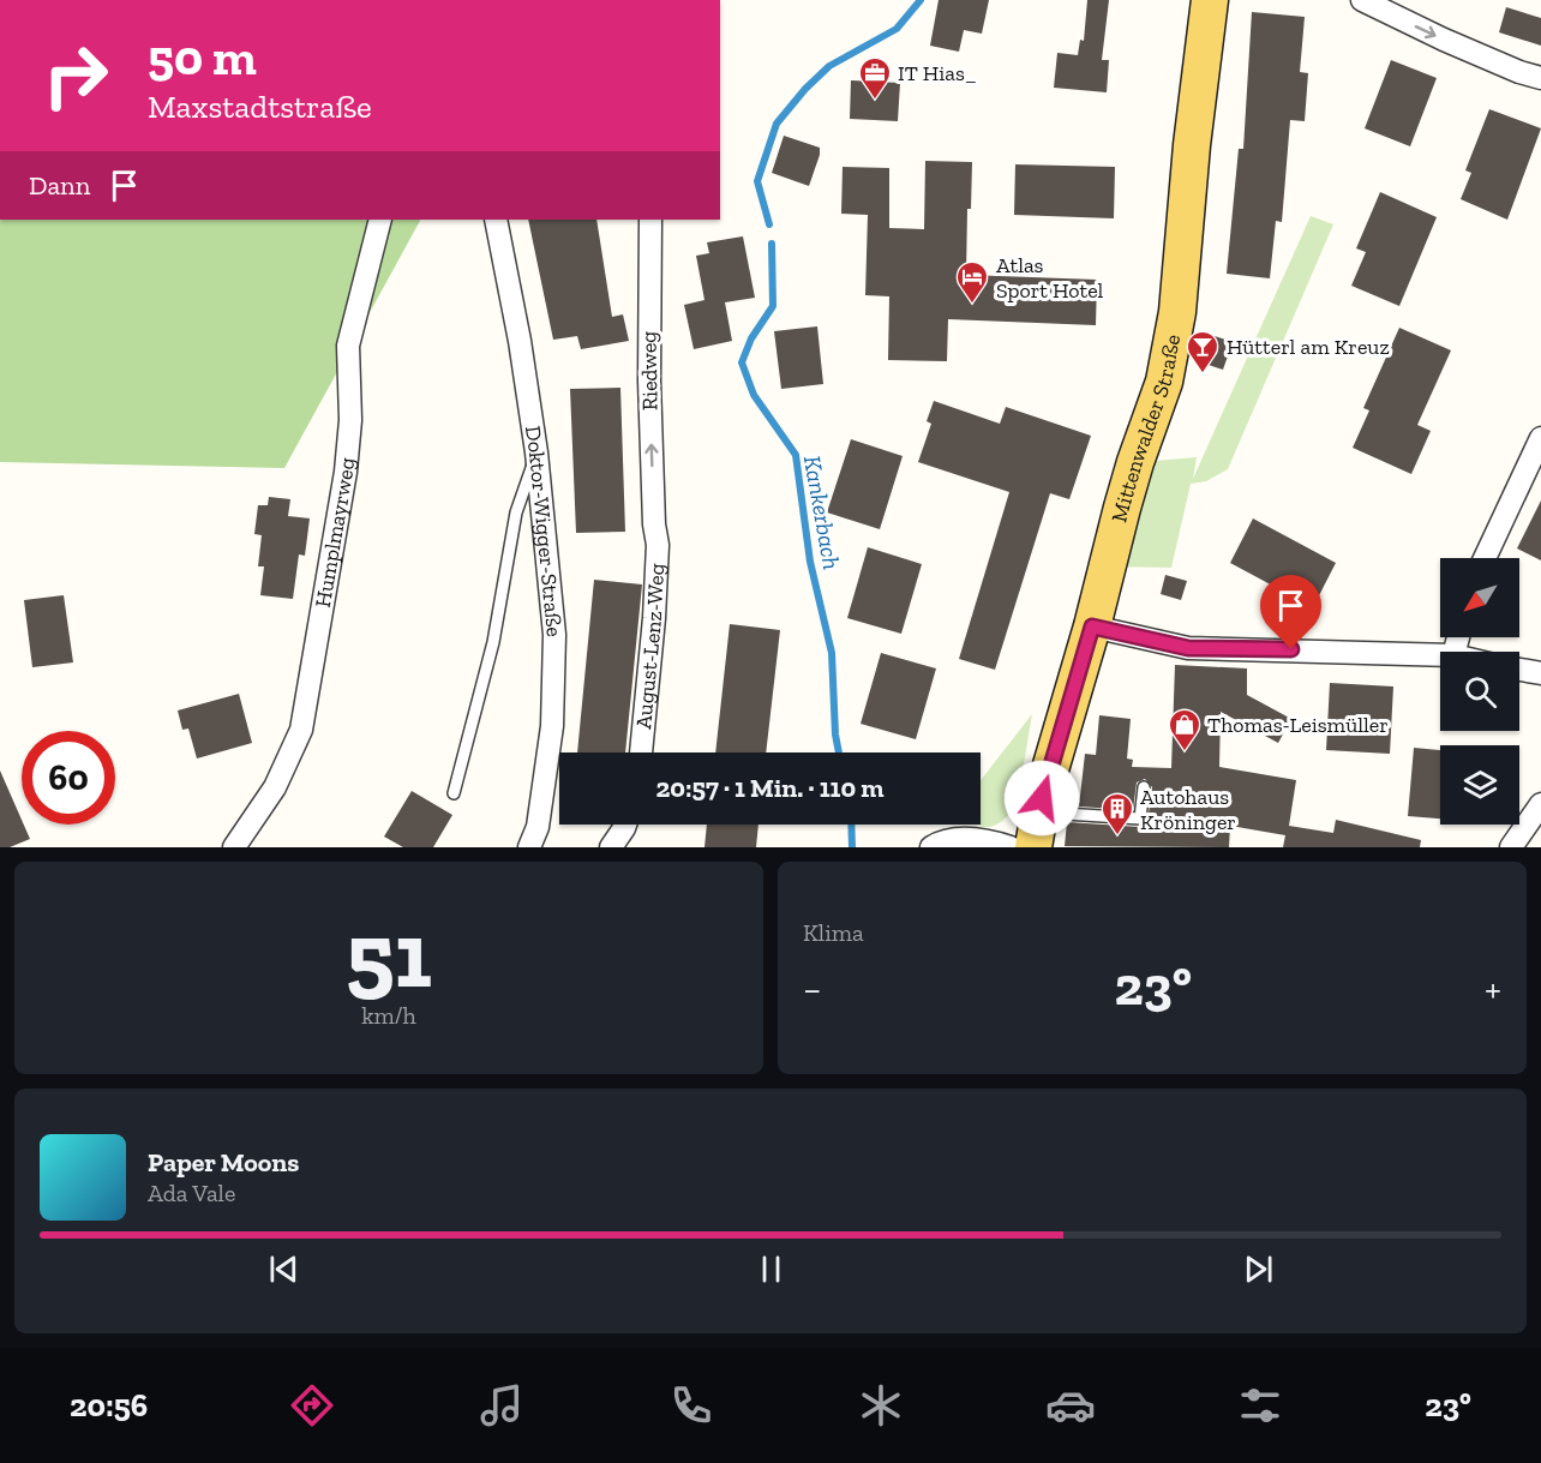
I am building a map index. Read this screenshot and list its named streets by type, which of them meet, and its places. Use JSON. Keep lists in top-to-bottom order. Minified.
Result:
{"streets":{"main road":["Mittenwalder Straße"],"street":["Riedweg","Humplmayrweg","Doktor-Wigger-Straße","August-Lenz-Weg"]},"crossings":[["Riedweg","August-Lenz-Weg"]],"one_way":["Riedweg"],"water":["Kankerbach"],"places":{"office":["IT Hias_"],"hotel":["Atlas Sport Hotel"],"bar":["Hütterl am Kreuz"],"shop":["Thomas-Leismüller"],"building":["Autohaus Kröninger"]},"north":"bottom left","page":{"turn":["50 m","Maxstadtstraße"],"then":"Dann","limit":"60","trip":"20:57 · 1 Min. · 110 m","tile":[["51","km/h"],"Klima"],"heat":["−","23°","+"],"song":["Paper Moons","Ada Vale"],"tabs":["20:56","23°"]}}
